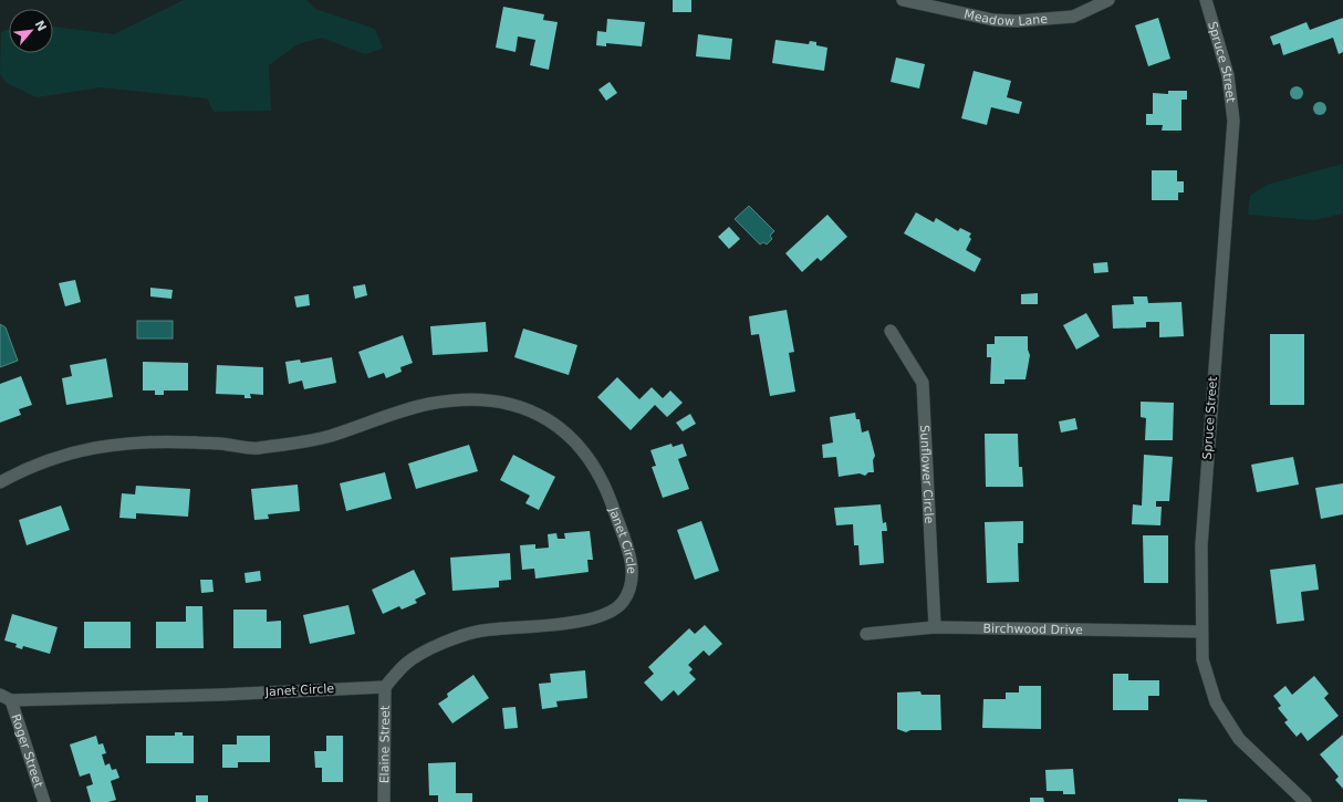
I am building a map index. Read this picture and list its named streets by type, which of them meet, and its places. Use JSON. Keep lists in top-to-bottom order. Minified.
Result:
{"streets":{"street":["Meadow Lane","Spruce Street","Sunflower Circle","Janet Circle","Birchwood Drive","Elaine Street","Roger Street"]},"crossings":[["Spruce Street","Birchwood Drive"],["Sunflower Circle","Birchwood Drive"],["Janet Circle","Elaine Street"],["Janet Circle","Roger Street"]],"north":"top right"}
